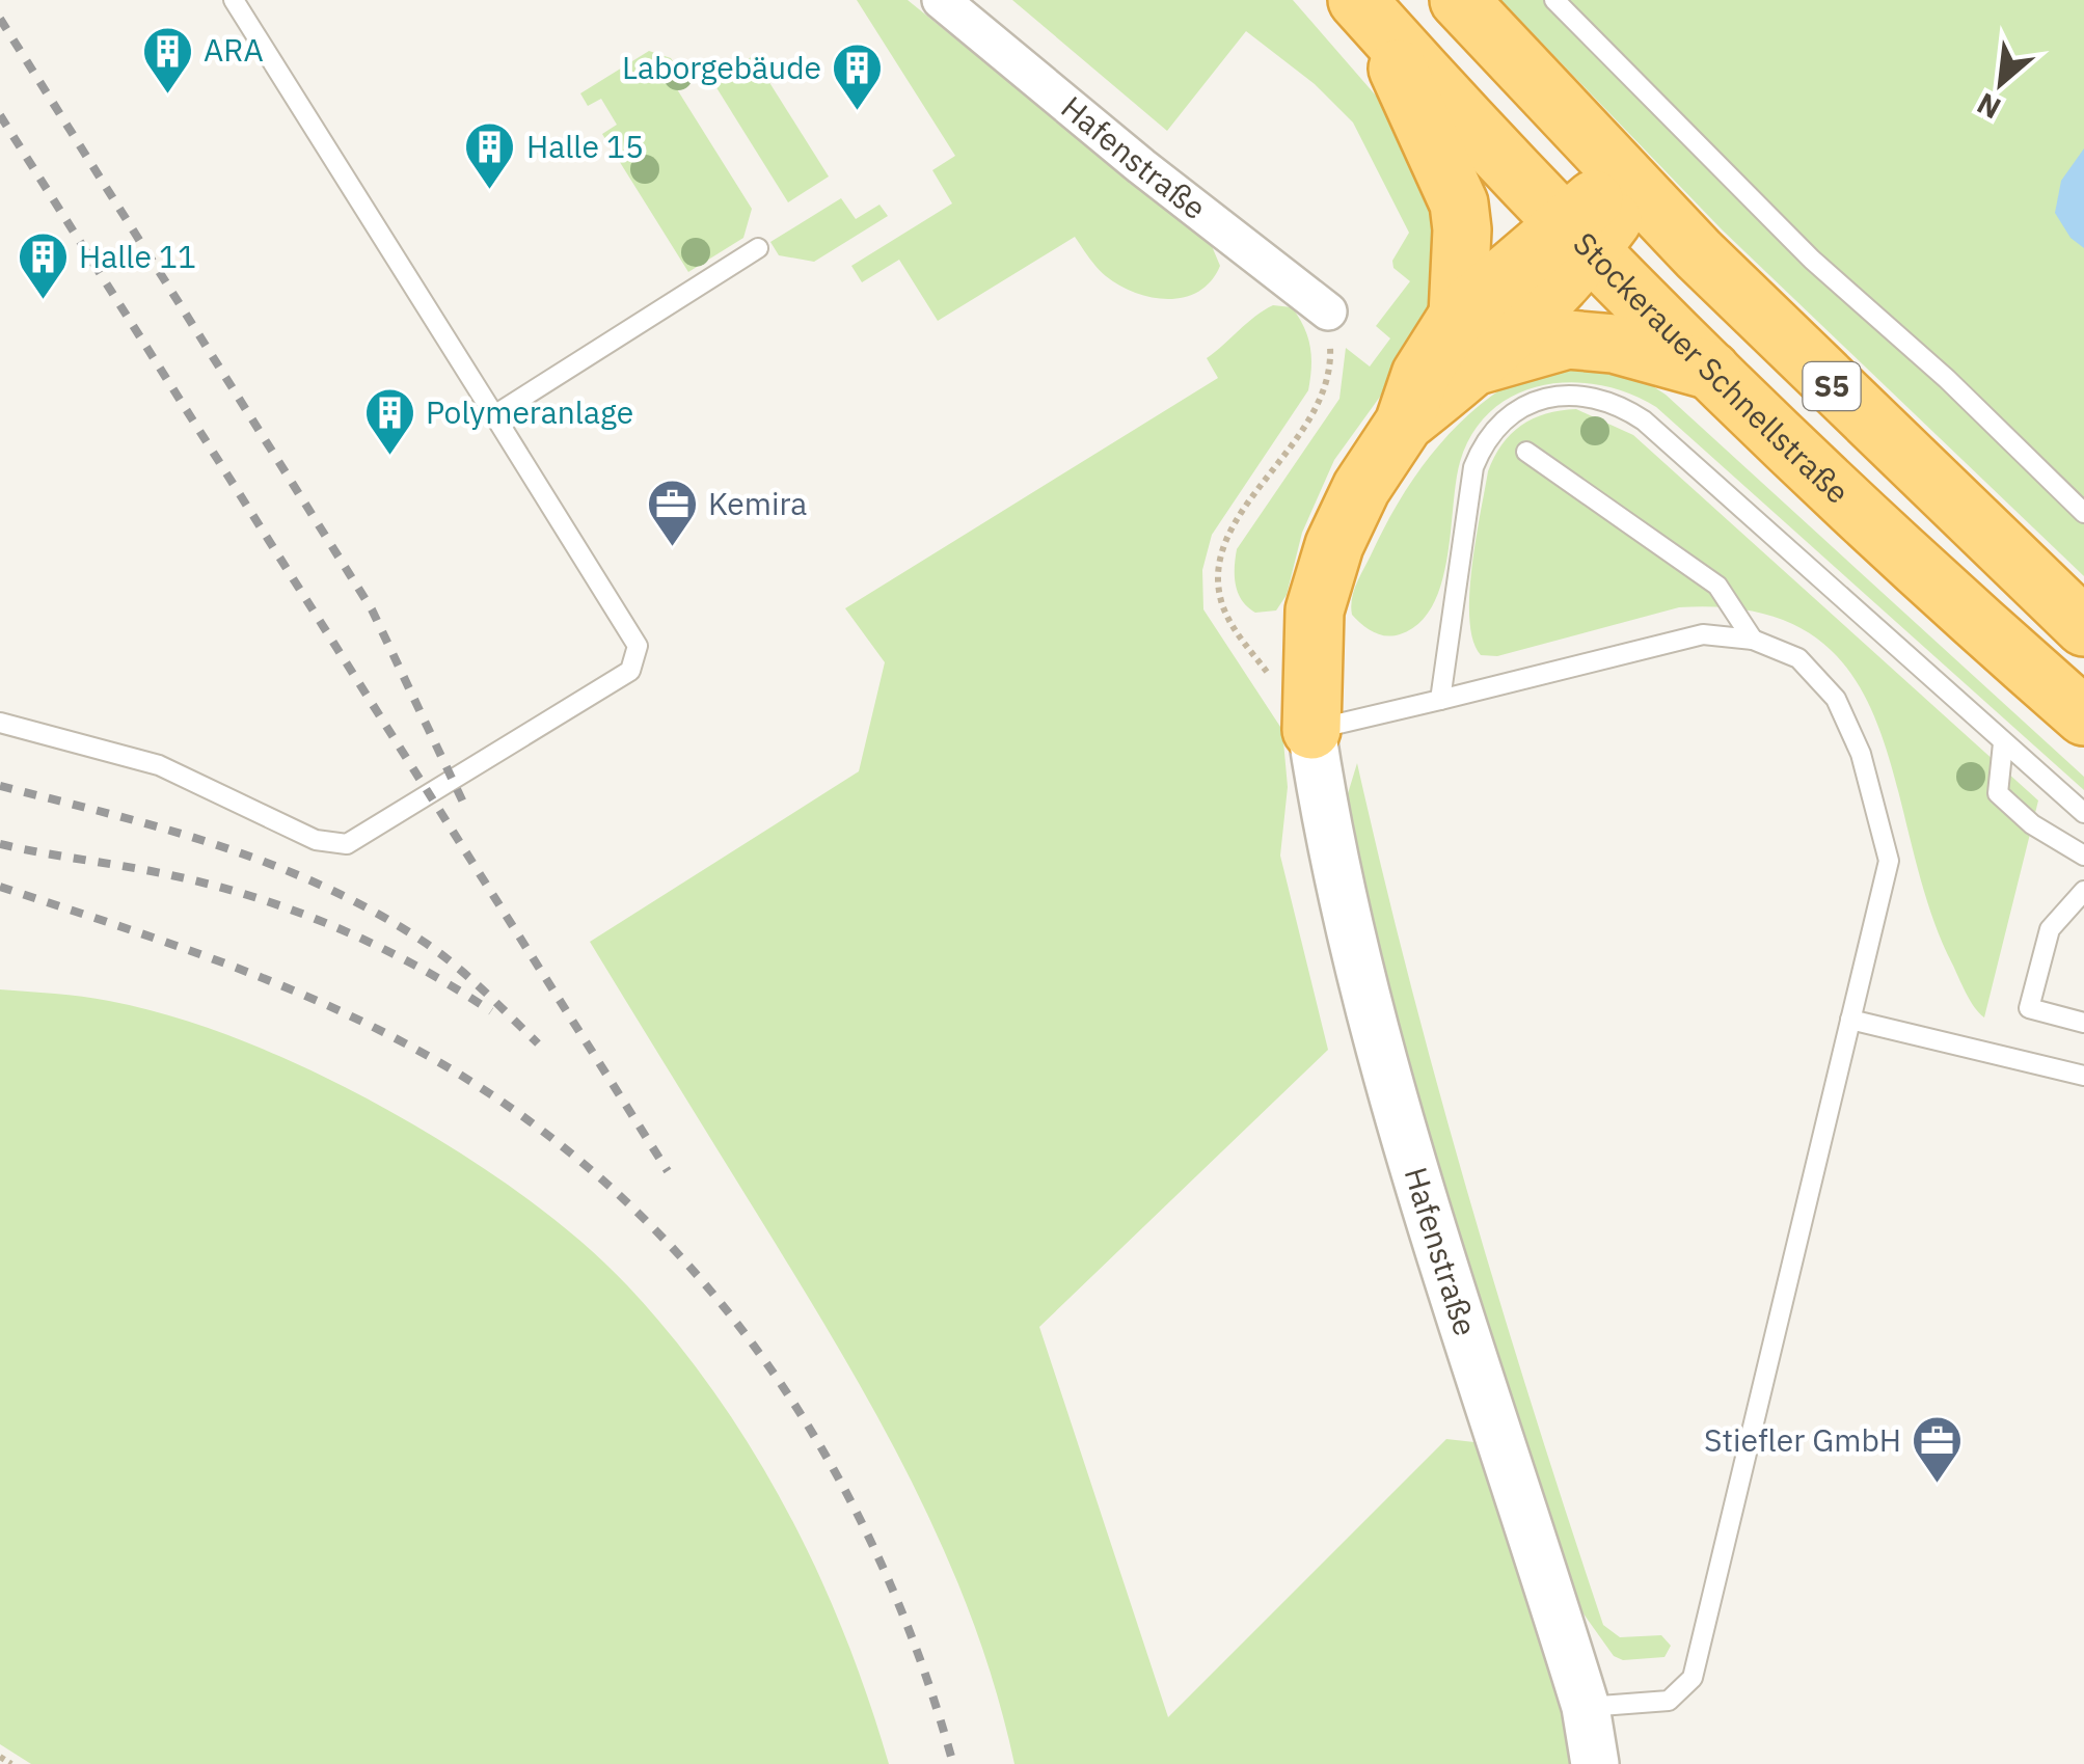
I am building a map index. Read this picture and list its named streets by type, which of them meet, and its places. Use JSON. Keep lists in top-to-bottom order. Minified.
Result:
{"streets":{"highway":["Stockerauer Schnellstraße","S5"],"street":["Hafenstraße"]},"places":{"building":["ARA","Laborgebäude","Halle 15","Halle 11","Polymeranlage"],"office":["Kemira","Stiefler GmbH"]},"north":"bottom left"}
